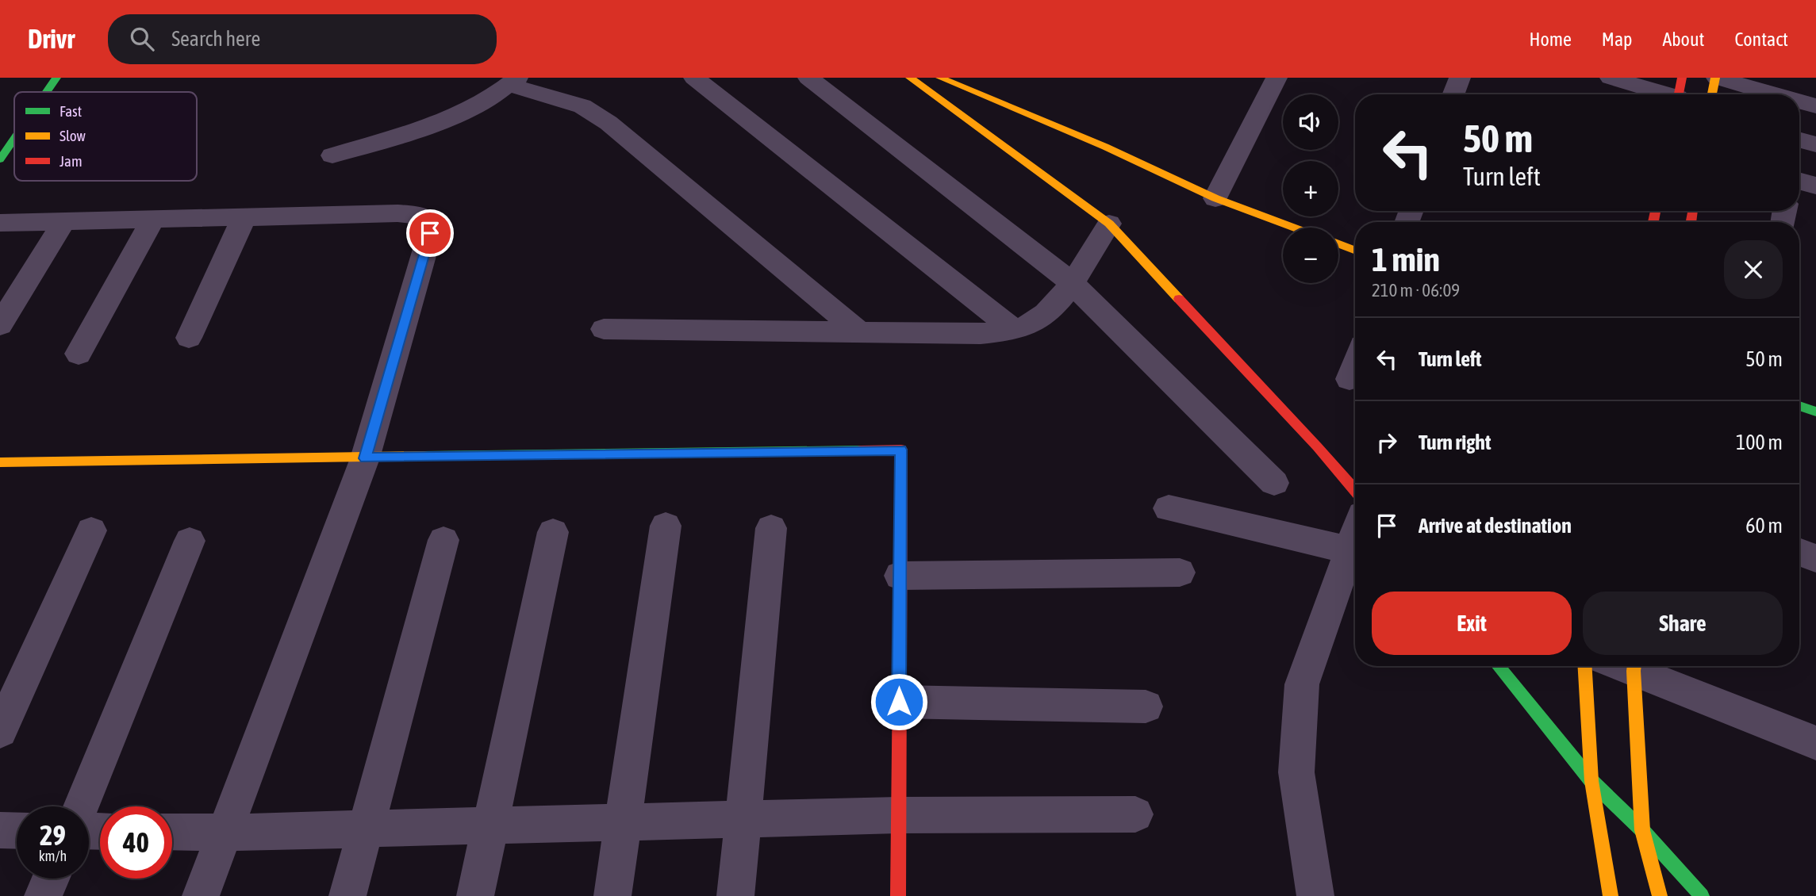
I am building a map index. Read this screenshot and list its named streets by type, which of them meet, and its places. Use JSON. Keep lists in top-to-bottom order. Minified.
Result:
{"legend":["Fast","Slow","Jam"],"page":{"header":"Drivr","search":"Search here","nav":["Home","Map","About","Contact"],"map_buttons":["+","−"],"turn":["50 m","Turn left"],"heading":["1 min","210 m · 06:09"],"list":[{"name":"Turn left","value":"50 m"},{"name":"Turn right","value":"100 m"},{"name":"Arrive at destination","value":"60 m"}],"buttons":["Exit","Share"],"speed":"29 km/h","limit":"40"}}
